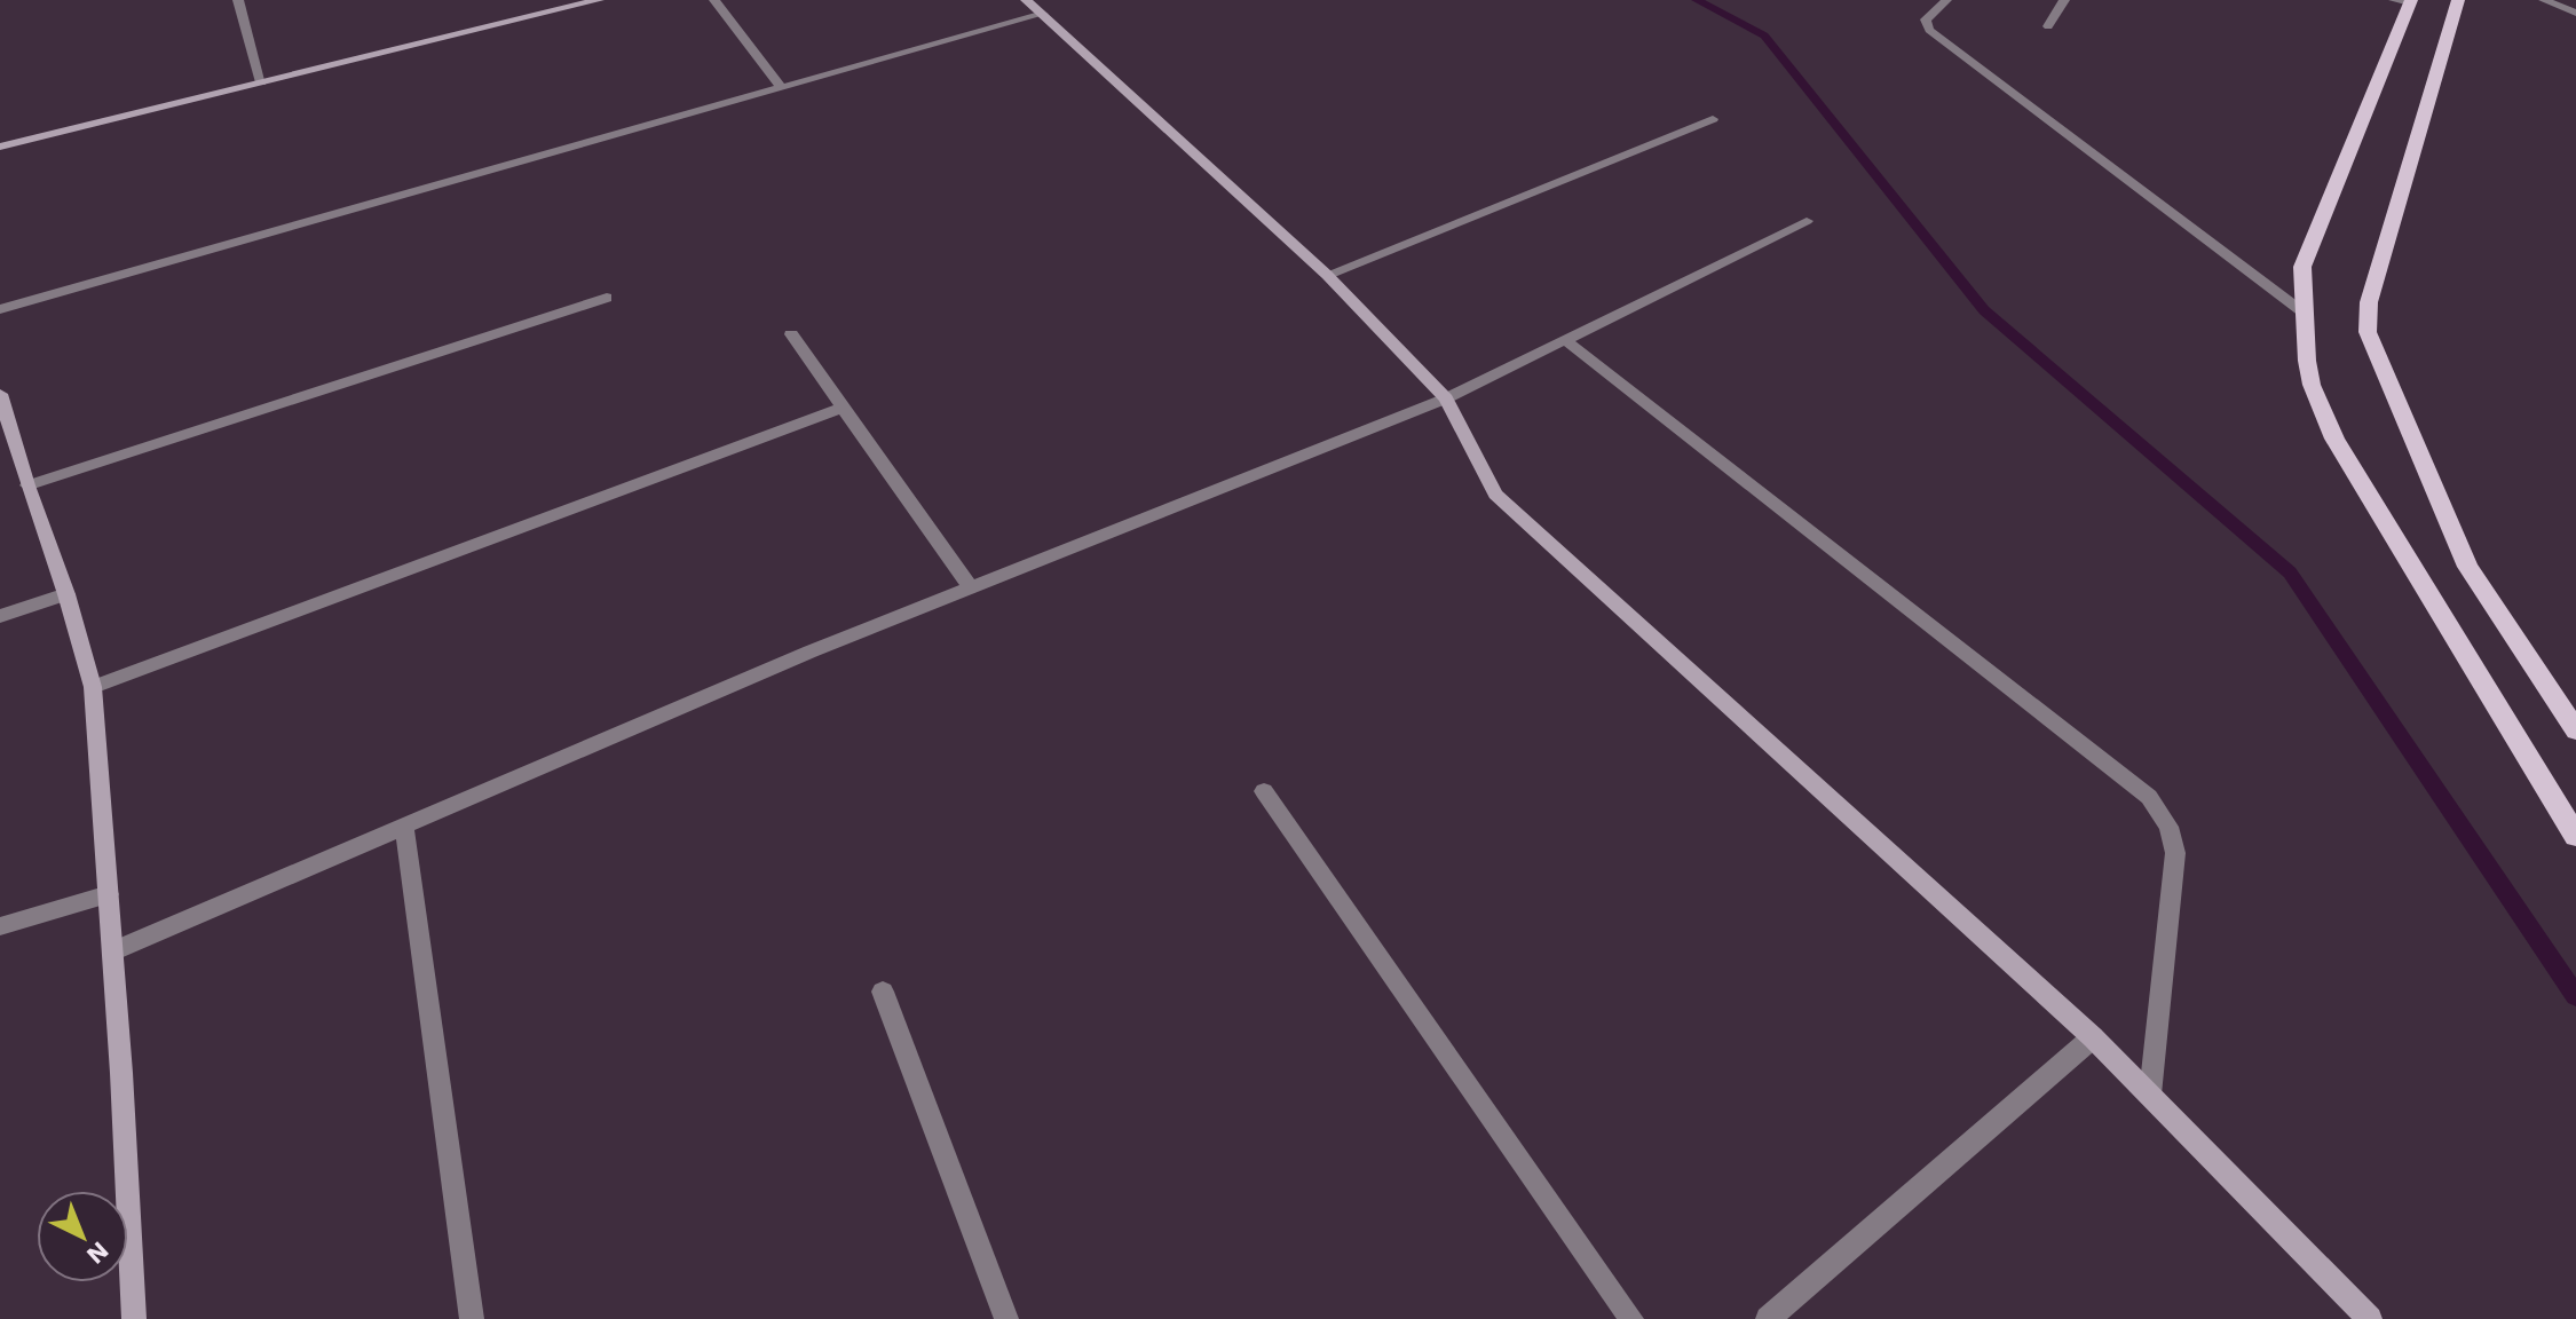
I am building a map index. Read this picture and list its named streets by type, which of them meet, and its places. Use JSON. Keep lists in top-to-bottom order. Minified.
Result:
{"north":"bottom right"}
